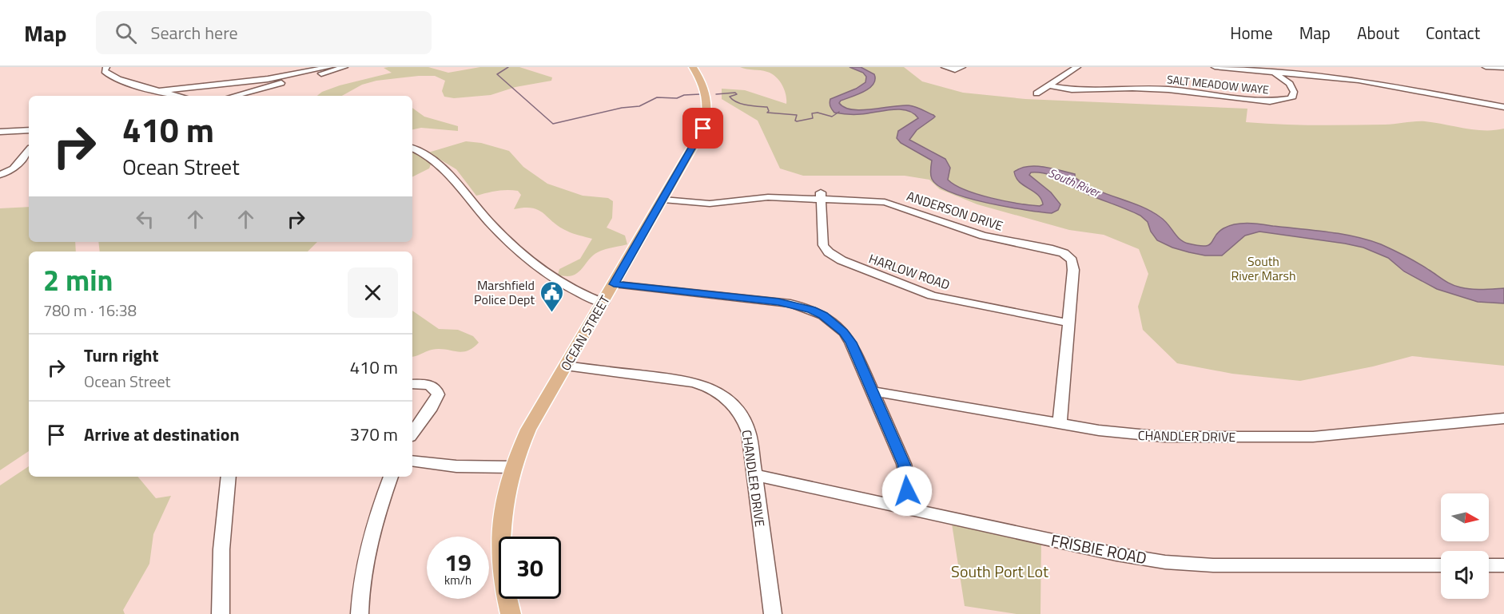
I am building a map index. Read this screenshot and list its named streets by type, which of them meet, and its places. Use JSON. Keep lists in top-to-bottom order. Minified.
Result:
{"streets":{"main road":["OCEAN STREET"],"street":["SALT MEADOW WAYE","ANDERSON DRIVE","HARLOW ROAD","CHANDLER DRIVE","FRISBIE ROAD"]},"crossings":[["ANDERSON DRIVE","HARLOW ROAD"],["ANDERSON DRIVE","OCEAN STREET"],["ANDERSON DRIVE","CHANDLER DRIVE"],["OCEAN STREET","CHANDLER DRIVE"],["CHANDLER DRIVE","FRISBIE ROAD"]],"water":["South River"],"parks":["South River Marsh","South Port Lot"],"places":{"public building":["Marshfield Police Dept"]},"north":"right","page":{"header":"Map","search":"Search here","nav":["Home","Map","About","Contact"],"turn":["410 m","Ocean Street"],"heading":["2 min","780 m · 16:38"],"list":[{"name":"Turn right","note":"Ocean Street","value":"410 m"},{"name":"Arrive at destination","value":"370 m"}],"speed":"19 km/h","limit":"30"}}
